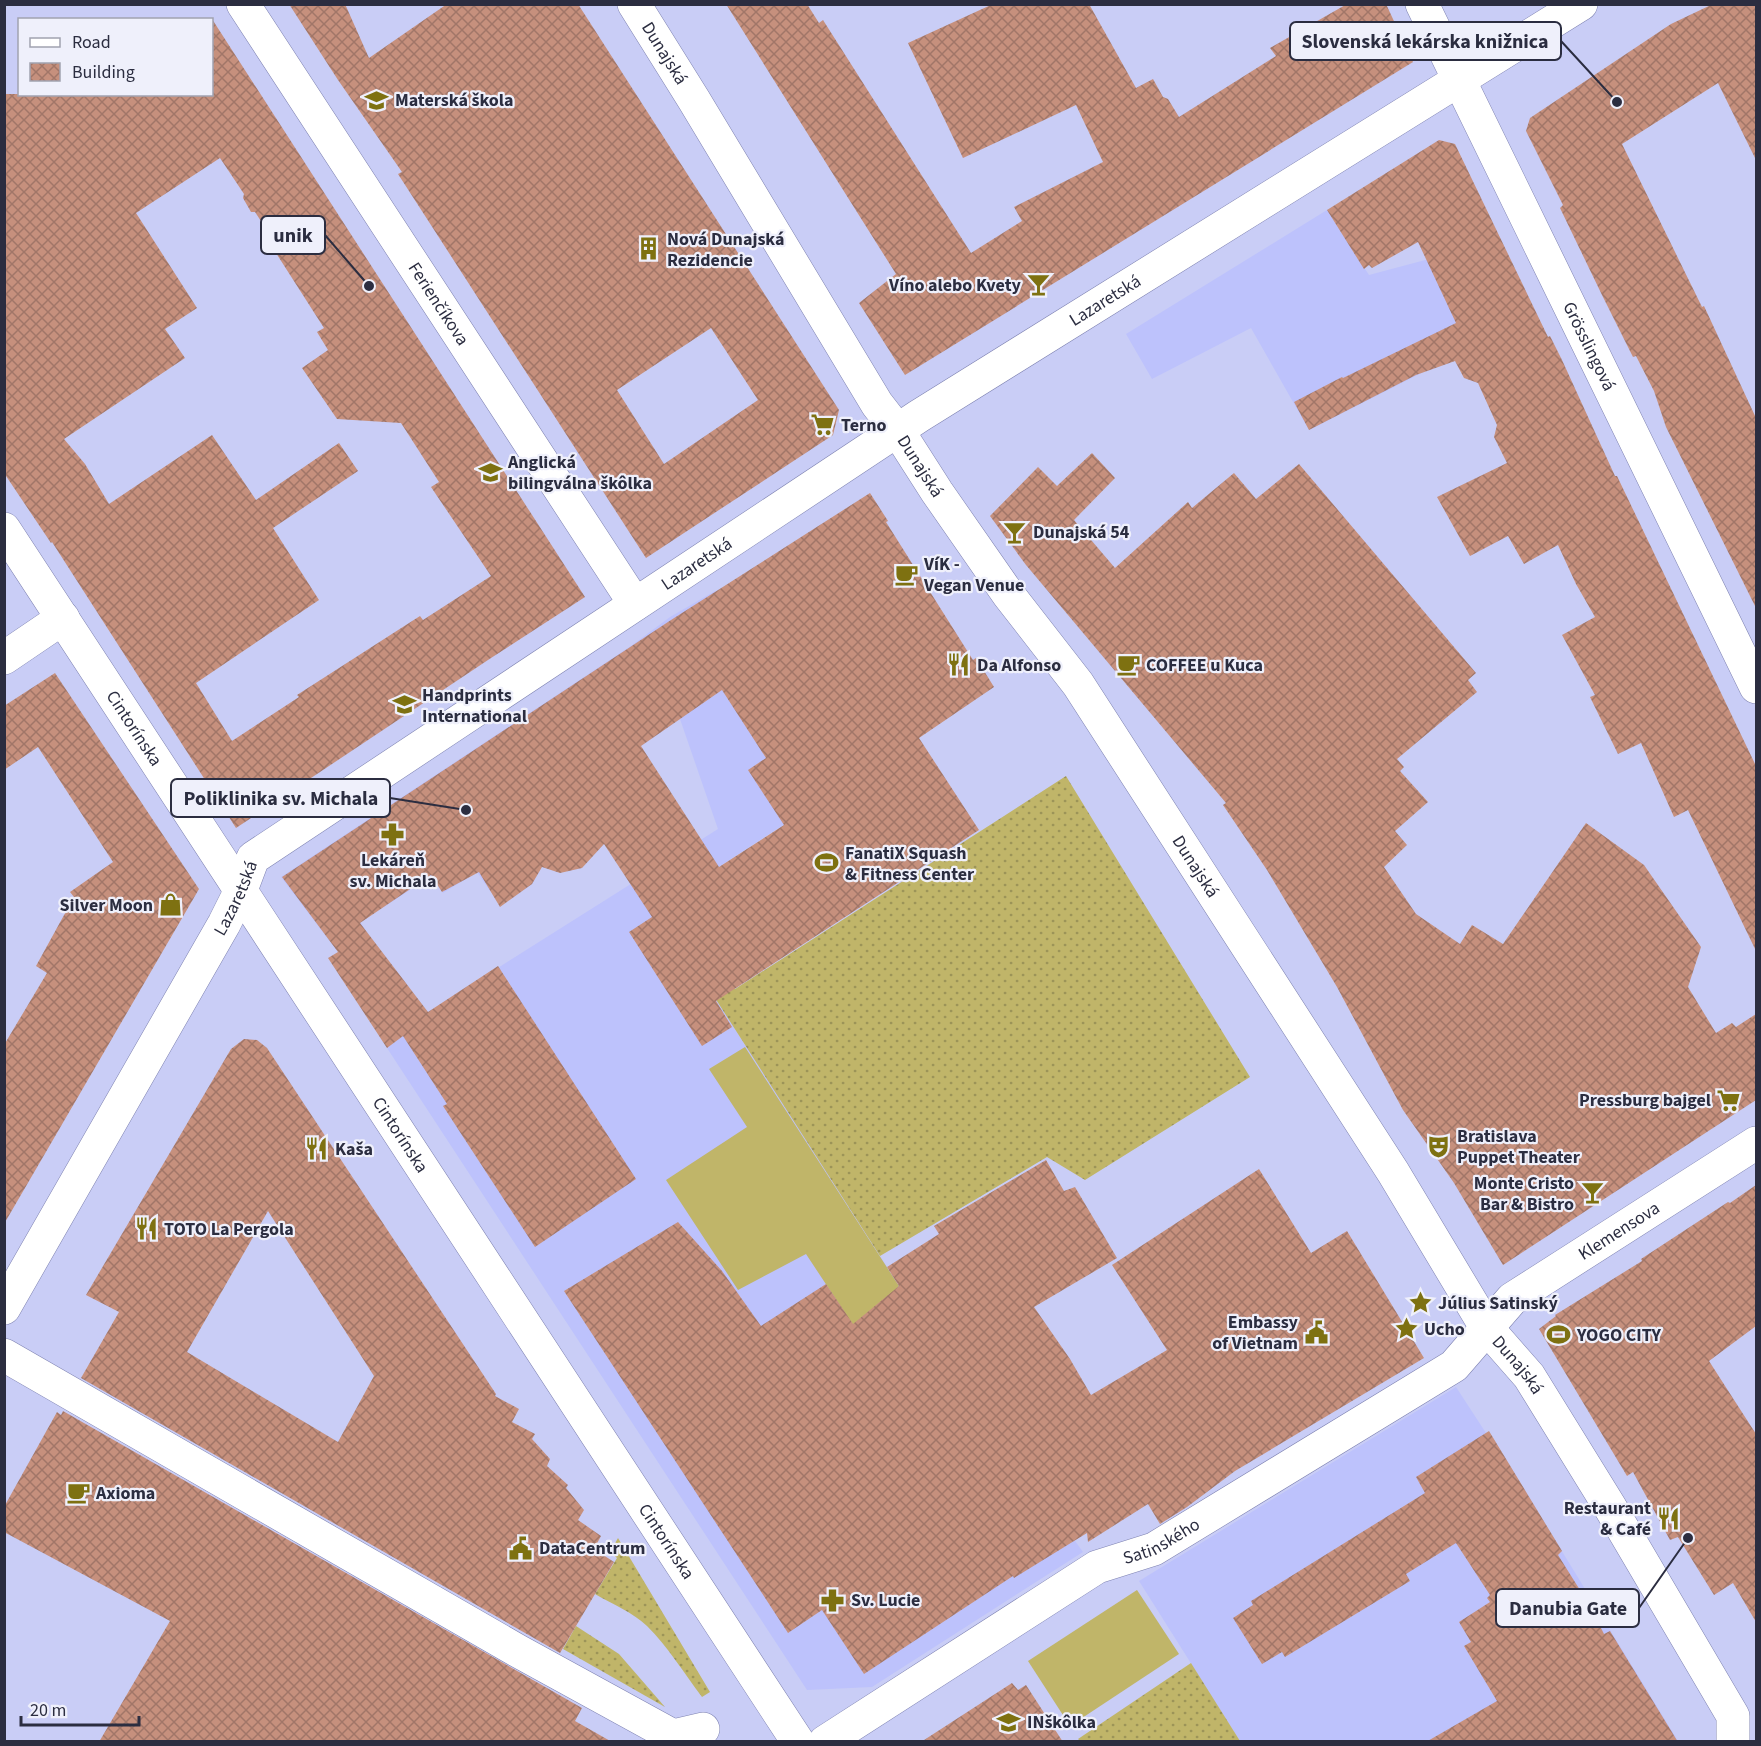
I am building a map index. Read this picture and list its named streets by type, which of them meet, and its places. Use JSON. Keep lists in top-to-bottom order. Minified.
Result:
{"streets":{"street":["Dunajská","Lazaretská","Ferienčíkova","Grösslingová","Cintorínska","Klemensova","Satinského"]},"crossings":[["Dunajská","Lazaretská"],["Dunajská","Klemensova"],["Dunajská","Satinského"],["Lazaretská","Ferienčíkova"],["Lazaretská","Grösslingová"],["Lazaretská","Cintorínska"],["Klemensova","Satinského"]],"places":{"school or university":["Materská škola","Anglická bilingválna škôlka","Handprints International","INškôlka"],"other":["Slovenská lekárska knižnica","unik","Poliklinika sv. Michala","Danubia Gate"],"building":["Nová Dunajská Rezidencie"],"bar":["Víno alebo Kvety","Dunajská 54","Monte Cristo Bar & Bistro"],"supermarket":["Terno","Pressburg bajgel"],"cafe":["VíK - Vegan Venue","COFFEE u Kuca","Axioma"],"restaurant":["Da Alfonso","Kaša","TOTO La Pergola","Restaurant & Café"],"pharmacy":["Lekáreň sv. Michala","Sv. Lucie"],"sports":["FanatiX Squash & Fitness Center","YOGO CITY"],"shop":["Silver Moon"],"theatre":["Bratislava Puppet Theater"],"place":["Július Satinský","Ucho"],"public building":["Embassy of Vietnam","DataCentrum"]},"legend":["Road","Building"],"scale_bar":"20 m"}
